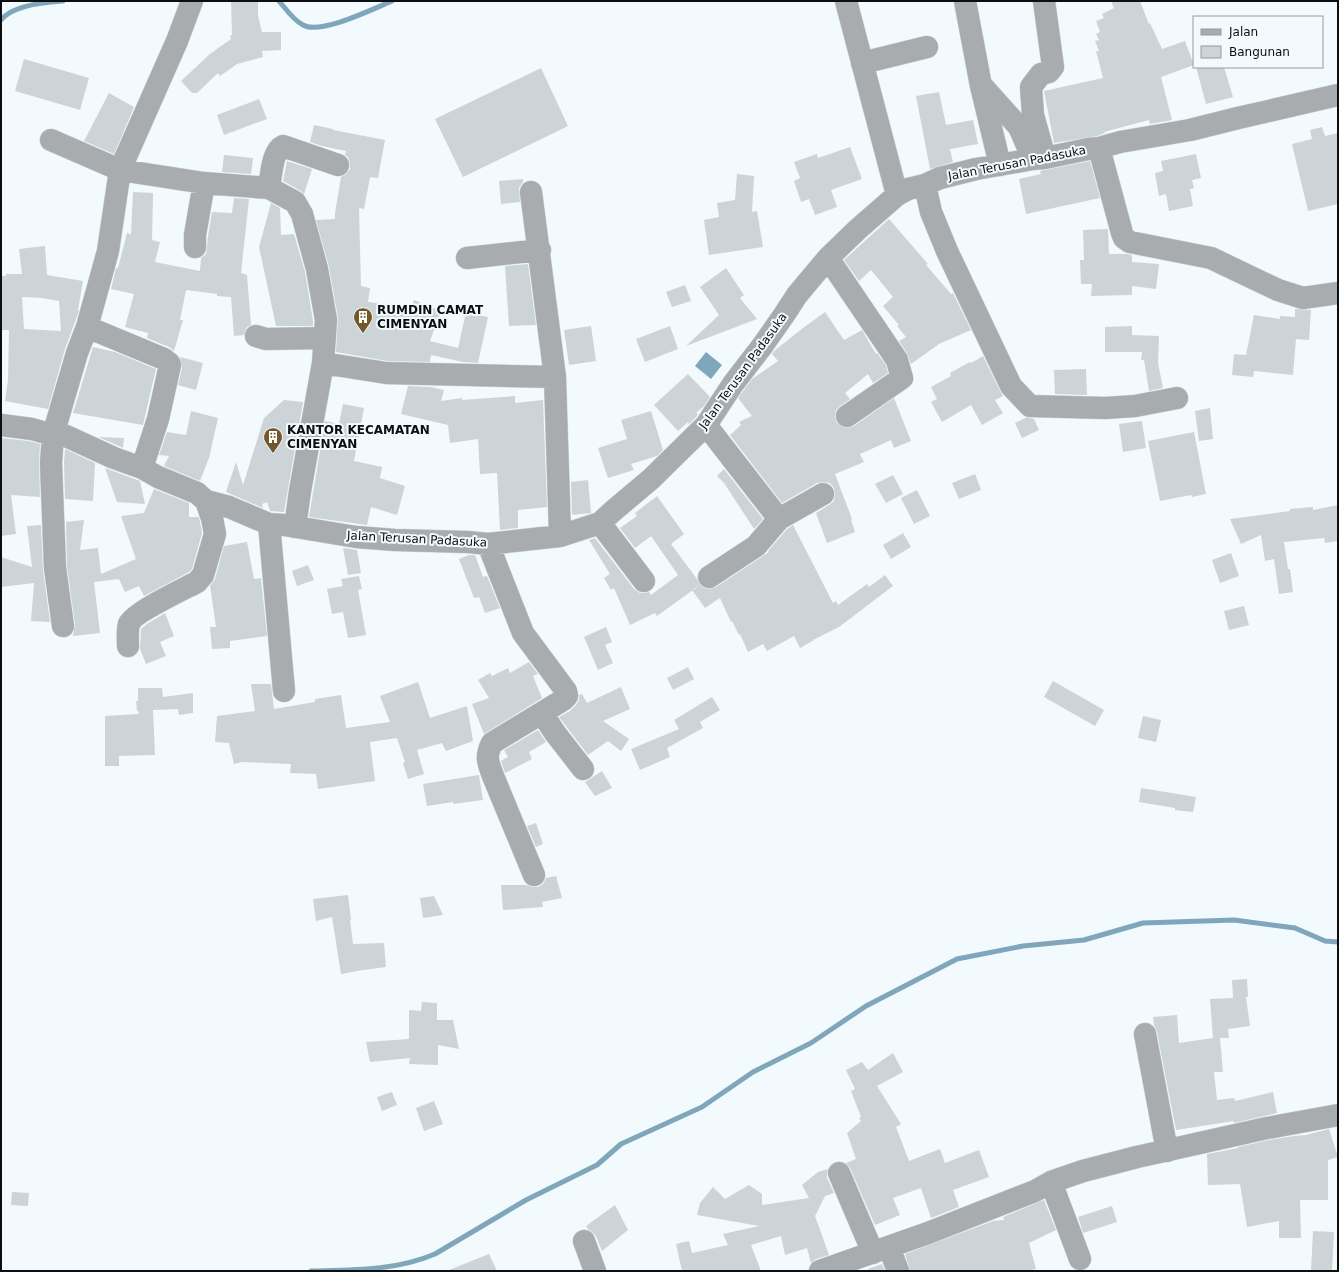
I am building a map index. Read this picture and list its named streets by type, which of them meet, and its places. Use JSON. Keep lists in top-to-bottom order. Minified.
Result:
{"streets":{"street":["Jalan Terusan Padasuka"]},"places":{"building":["RUMDIN CAMAT CIMENYAN","KANTOR KECAMATAN CIMENYAN"]},"legend":["Jalan","Bangunan"]}
